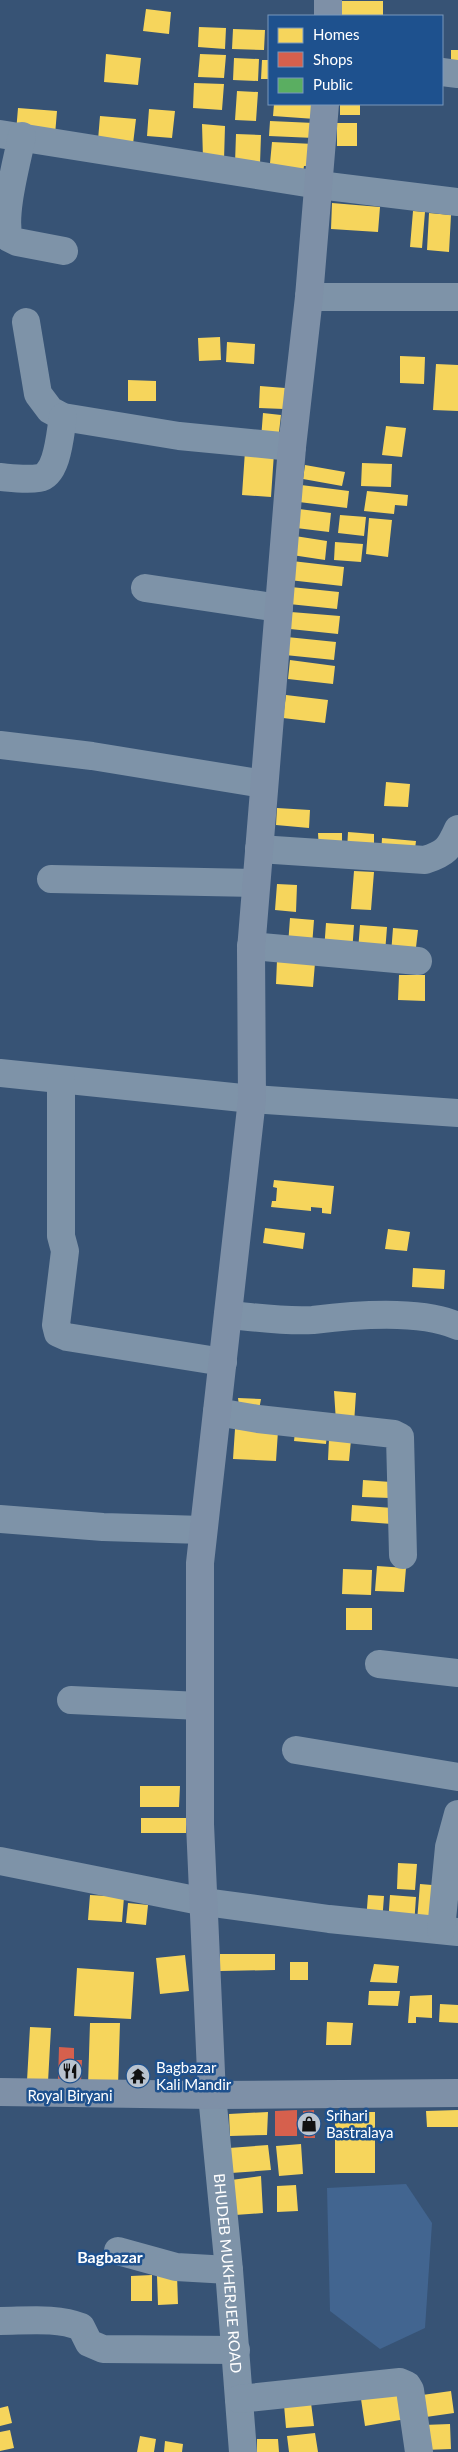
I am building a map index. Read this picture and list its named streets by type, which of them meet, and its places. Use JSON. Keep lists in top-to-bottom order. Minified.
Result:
{"streets":{"street":["BHUDEB MUKHERJEE ROAD"]},"districts":["Bagbazar"],"places":{"restaurant":["Royal Biryani"],"temple":["Bagbazar Kali Mandir"],"shop":["Srihari Bastralaya"]},"legend":["Homes","Shops","Public"]}
